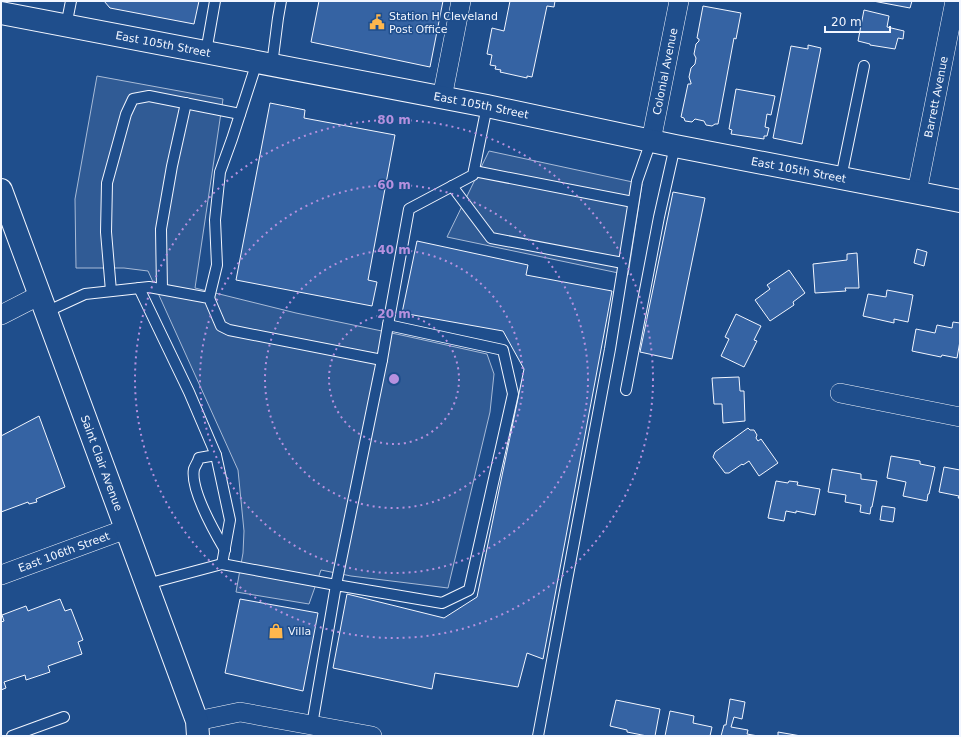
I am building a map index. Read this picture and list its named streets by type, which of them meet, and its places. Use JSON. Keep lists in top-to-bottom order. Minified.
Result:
{"streets":{"street":["East 105th Street","Colonial Avenue","Barrett Avenue","Saint Clair Avenue","East 106th Street"]},"crossings":[["East 105th Street","Colonial Avenue"],["East 105th Street","Barrett Avenue"],["Saint Clair Avenue","East 106th Street"]],"places":{"public building":["Station H Cleveland Post Office"],"shop":["Villa"]},"scale_bar":"20 m","rings":["80 m","60 m","40 m","20 m"]}
